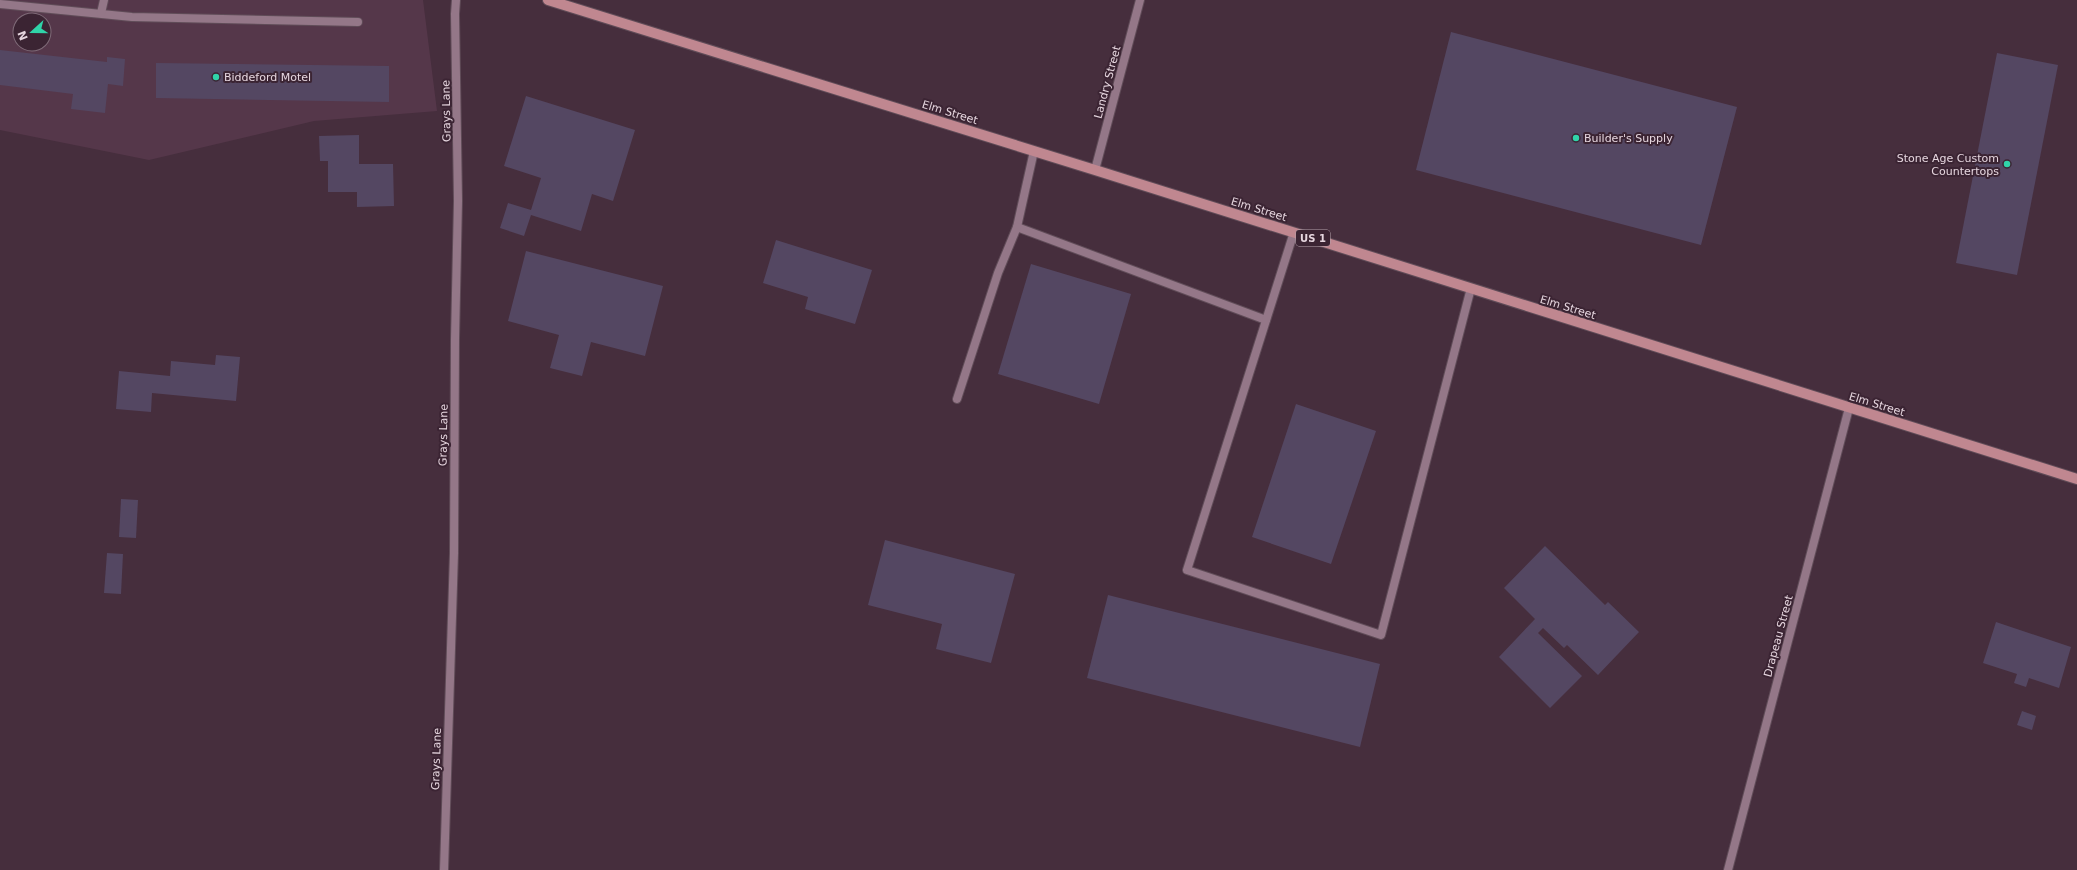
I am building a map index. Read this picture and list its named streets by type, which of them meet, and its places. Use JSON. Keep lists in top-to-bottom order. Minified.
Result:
{"streets":{"main road":["Elm Street","US 1"],"street":["Landry Street","Grays Lane","Drapeau Street"]},"crossings":[["Landry Street","Elm Street"],["Elm Street","Drapeau Street"]],"places":["Biddeford Motel","Builder's Supply","Stone Age Custom Countertops"],"north":"left"}
